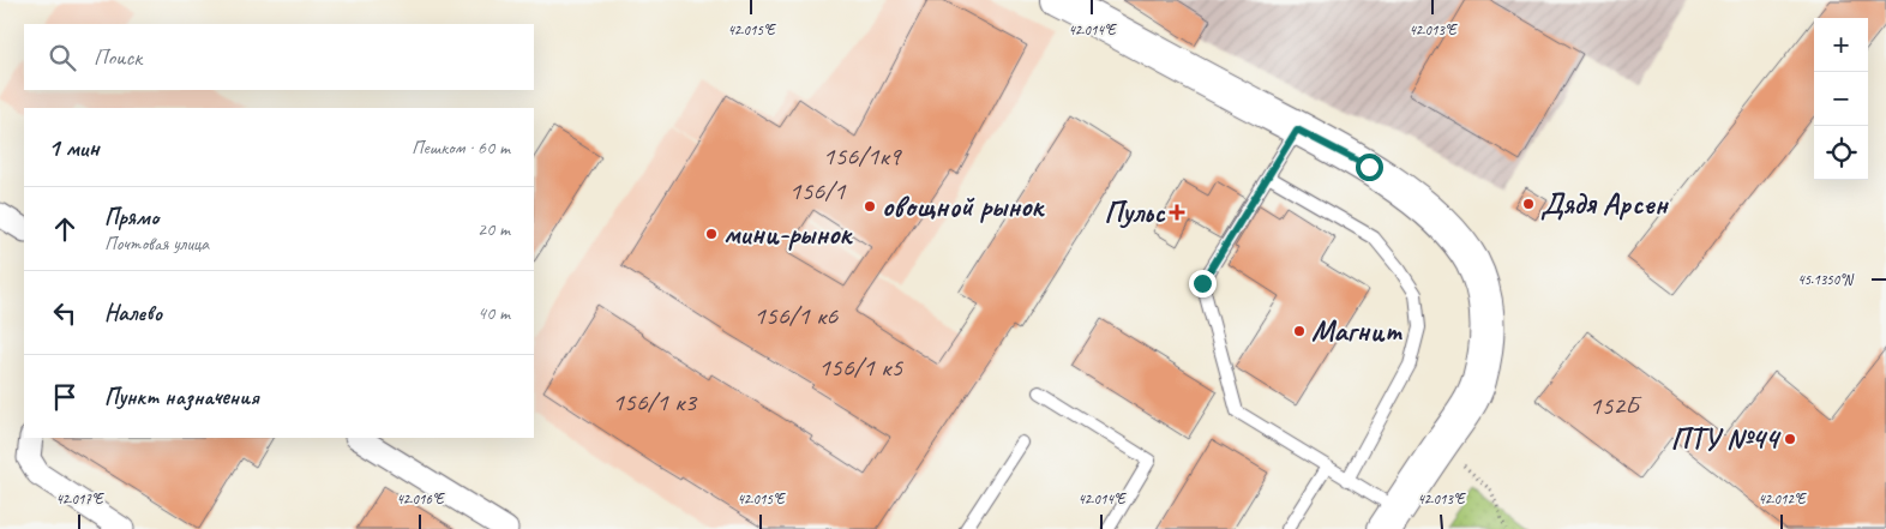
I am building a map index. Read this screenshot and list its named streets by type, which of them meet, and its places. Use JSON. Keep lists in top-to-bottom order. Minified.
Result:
{"places":{"other":["Дядя Арсен","овощной рынок","мини-рынок","Магнит","ПТУ №44"],"health":["Пульс"]},"house_numbers":["156/1к9","156/1","156/1 к6","156/1 к5","156/1 к3","152Б"],"page":{"map_buttons":["+","−"],"search":"Поиск","heading":["1 мин","Пешком · 60 m"],"list":[["Прямо","Почтовая улица","20 m"],["Налево","40 m"],"Пункт назначения"]},"coordinates":["42.015°E","42.014°E","42.013°E","45.1350°N","42.017°E","42.016°E","42.012°E"]}
